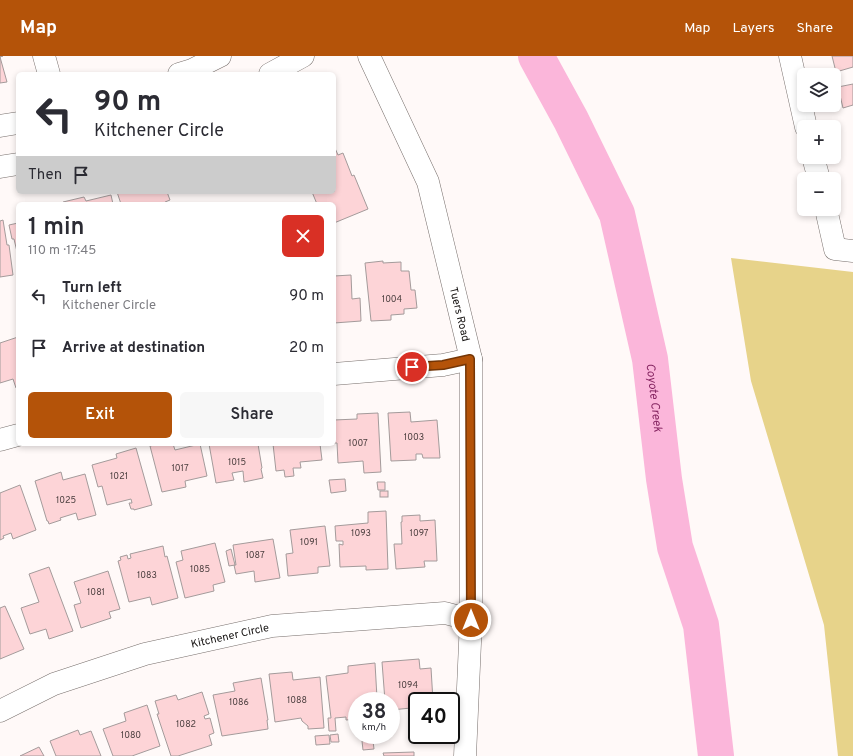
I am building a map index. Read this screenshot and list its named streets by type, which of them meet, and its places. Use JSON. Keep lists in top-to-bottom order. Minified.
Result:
{"streets":{"street":["Tuers Road","Kitchener Circle"]},"crossings":[["Tuers Road","Kitchener Circle"]],"water":["Coyote Creek"],"house_numbers":["1004","1003","1007","1015","1017","1021","1025","1093","1097","1091","1087","1085","1083","1081","1094","1088","1086","1082","1080"],"page":{"header":"Map","nav":["Map","Layers","Share"],"map_buttons":["+","−"],"turn":["90 m","Kitchener Circle"],"then":"Then","heading":["1 min","110 m · 17:45"],"list":[{"name":"Turn left","note":"Kitchener Circle","value":"90 m"},{"name":"Arrive at destination","value":"20 m"}],"buttons":["Exit","Share"],"speed":"38 km/h","limit":"40"}}
